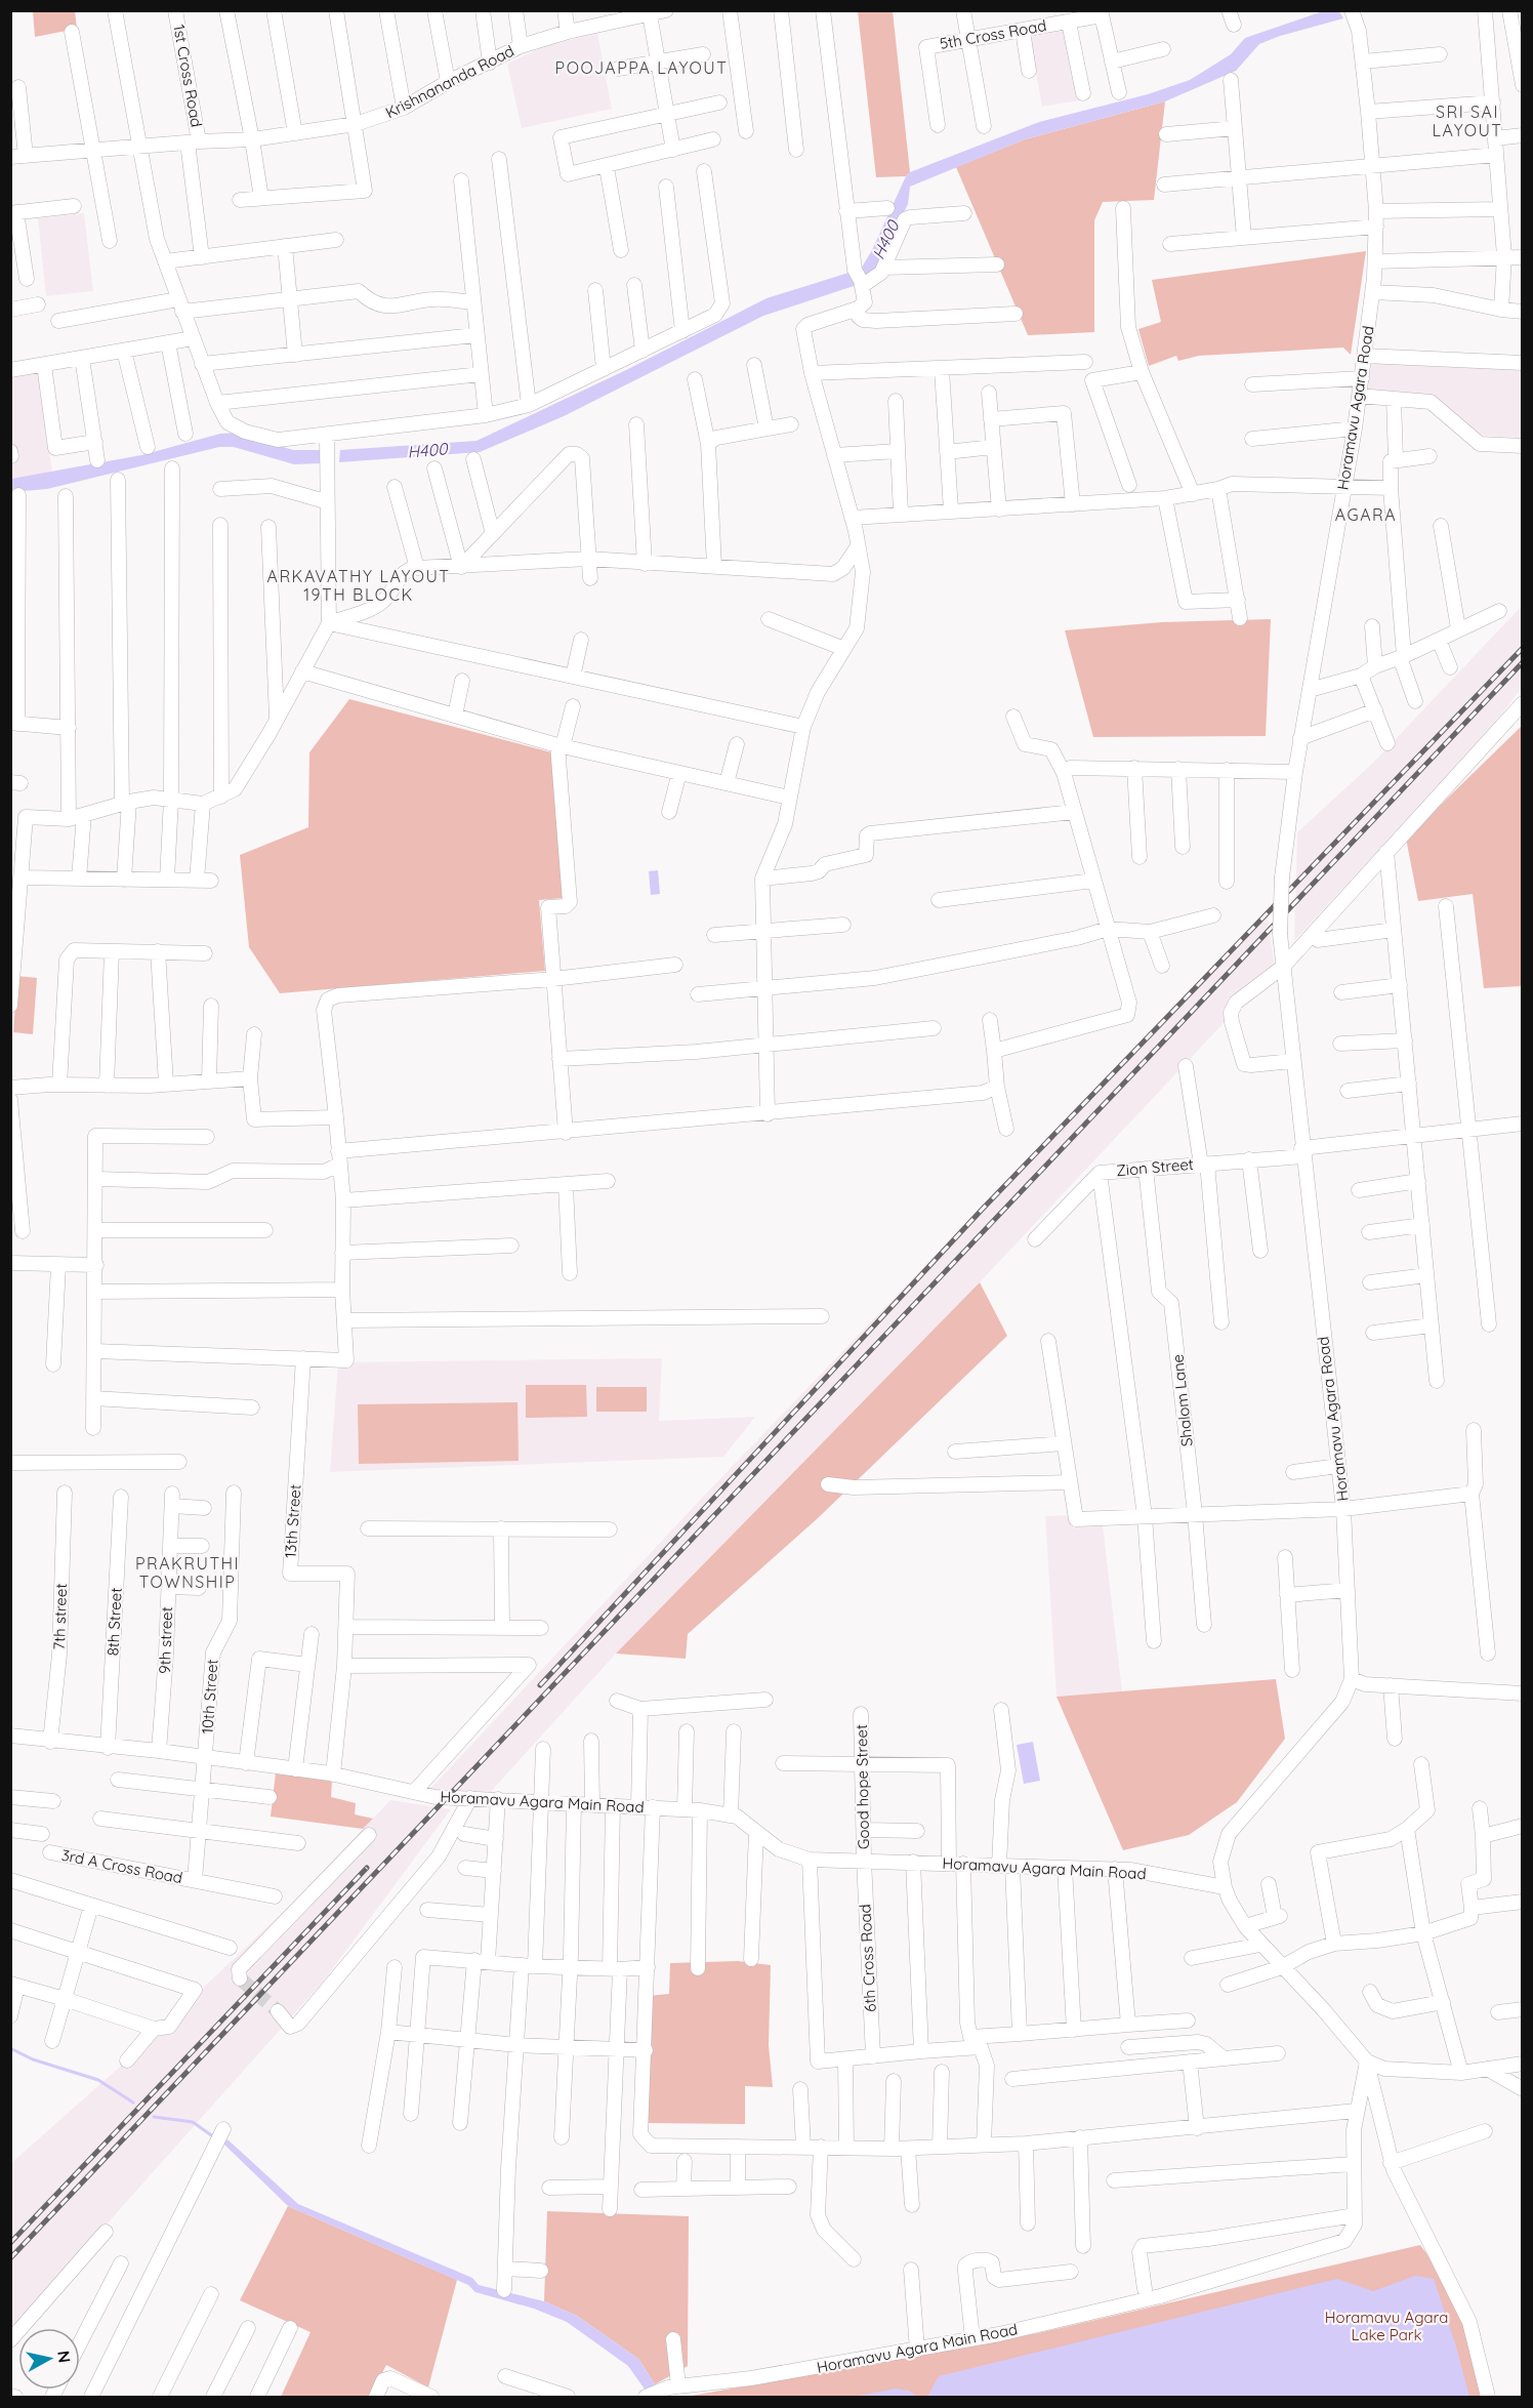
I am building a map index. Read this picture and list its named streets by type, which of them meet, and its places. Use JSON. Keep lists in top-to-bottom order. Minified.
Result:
{"streets":{"street":["5th Cross Road","1st Cross Road","Krishnananda Road","Horamavu Agara Road","Zion Street","Shalom Lane","13th Street","7th street","8th Street","9th street","10th Street","Good hope Street","Horamavu Agara Main Road","3rd A Cross Road","6th Cross Road"]},"crossings":[["1st Cross Road","Krishnananda Road"],["Horamavu Agara Road","Zion Street"],["Horamavu Agara Road","Horamavu Agara Main Road"],["Zion Street","Shalom Lane"],["13th Street","Horamavu Agara Main Road"],["7th street","Horamavu Agara Main Road"],["8th Street","Horamavu Agara Main Road"],["9th street","Horamavu Agara Main Road"],["10th Street","Horamavu Agara Main Road"],["10th Street","3rd A Cross Road"],["Good hope Street","Horamavu Agara Main Road"],["Good hope Street","6th Cross Road"],["Horamavu Agara Main Road","6th Cross Road"]],"districts":["POOJAPPA LAYOUT","SRI SAI LAYOUT","AGARA","ARKAVATHY LAYOUT 19TH BLOCK","PRAKRUTHI TOWNSHIP"],"water":["H400"],"parks":["Horamavu Agara Lake Park"],"north":"right"}
